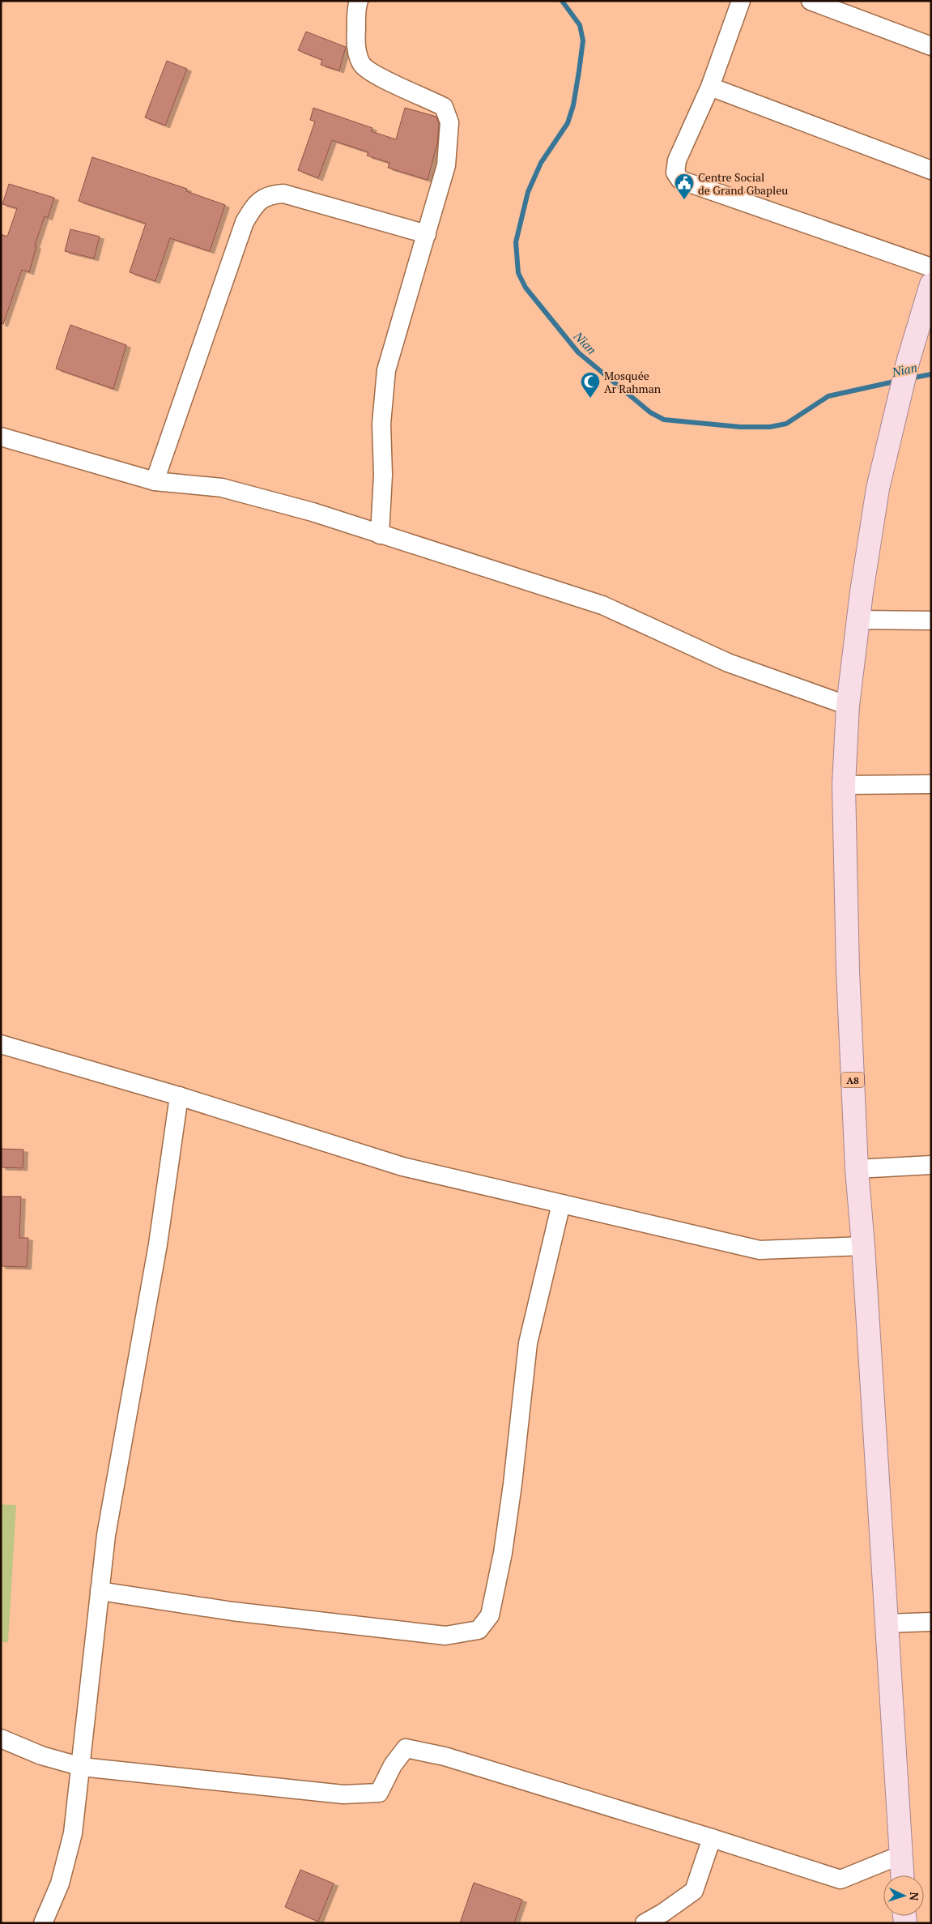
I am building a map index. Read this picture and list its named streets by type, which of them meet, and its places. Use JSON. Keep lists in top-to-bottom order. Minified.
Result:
{"streets":{"main road":["A8"]},"water":["Nian"],"places":{"public building":["Centre Social de Grand Gbapleu"],"mosque":["Mosquée Ar Rahman"]},"north":"right"}
